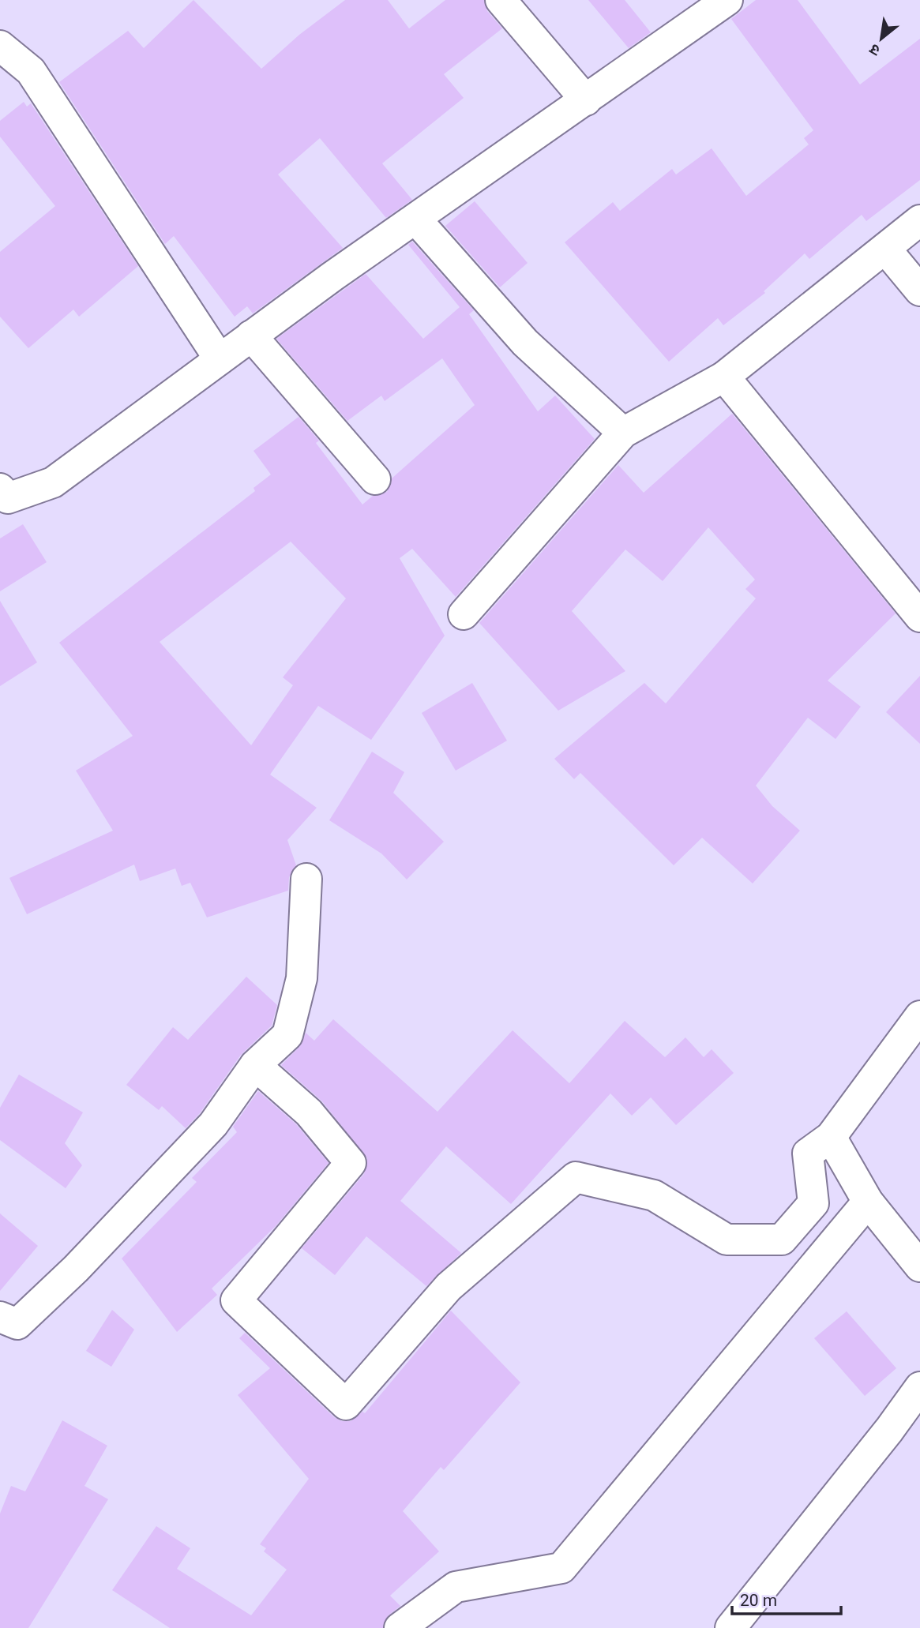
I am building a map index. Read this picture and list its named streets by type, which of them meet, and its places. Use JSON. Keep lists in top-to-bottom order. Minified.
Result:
{"scale_bar":"20 m","north":"bottom left"}
